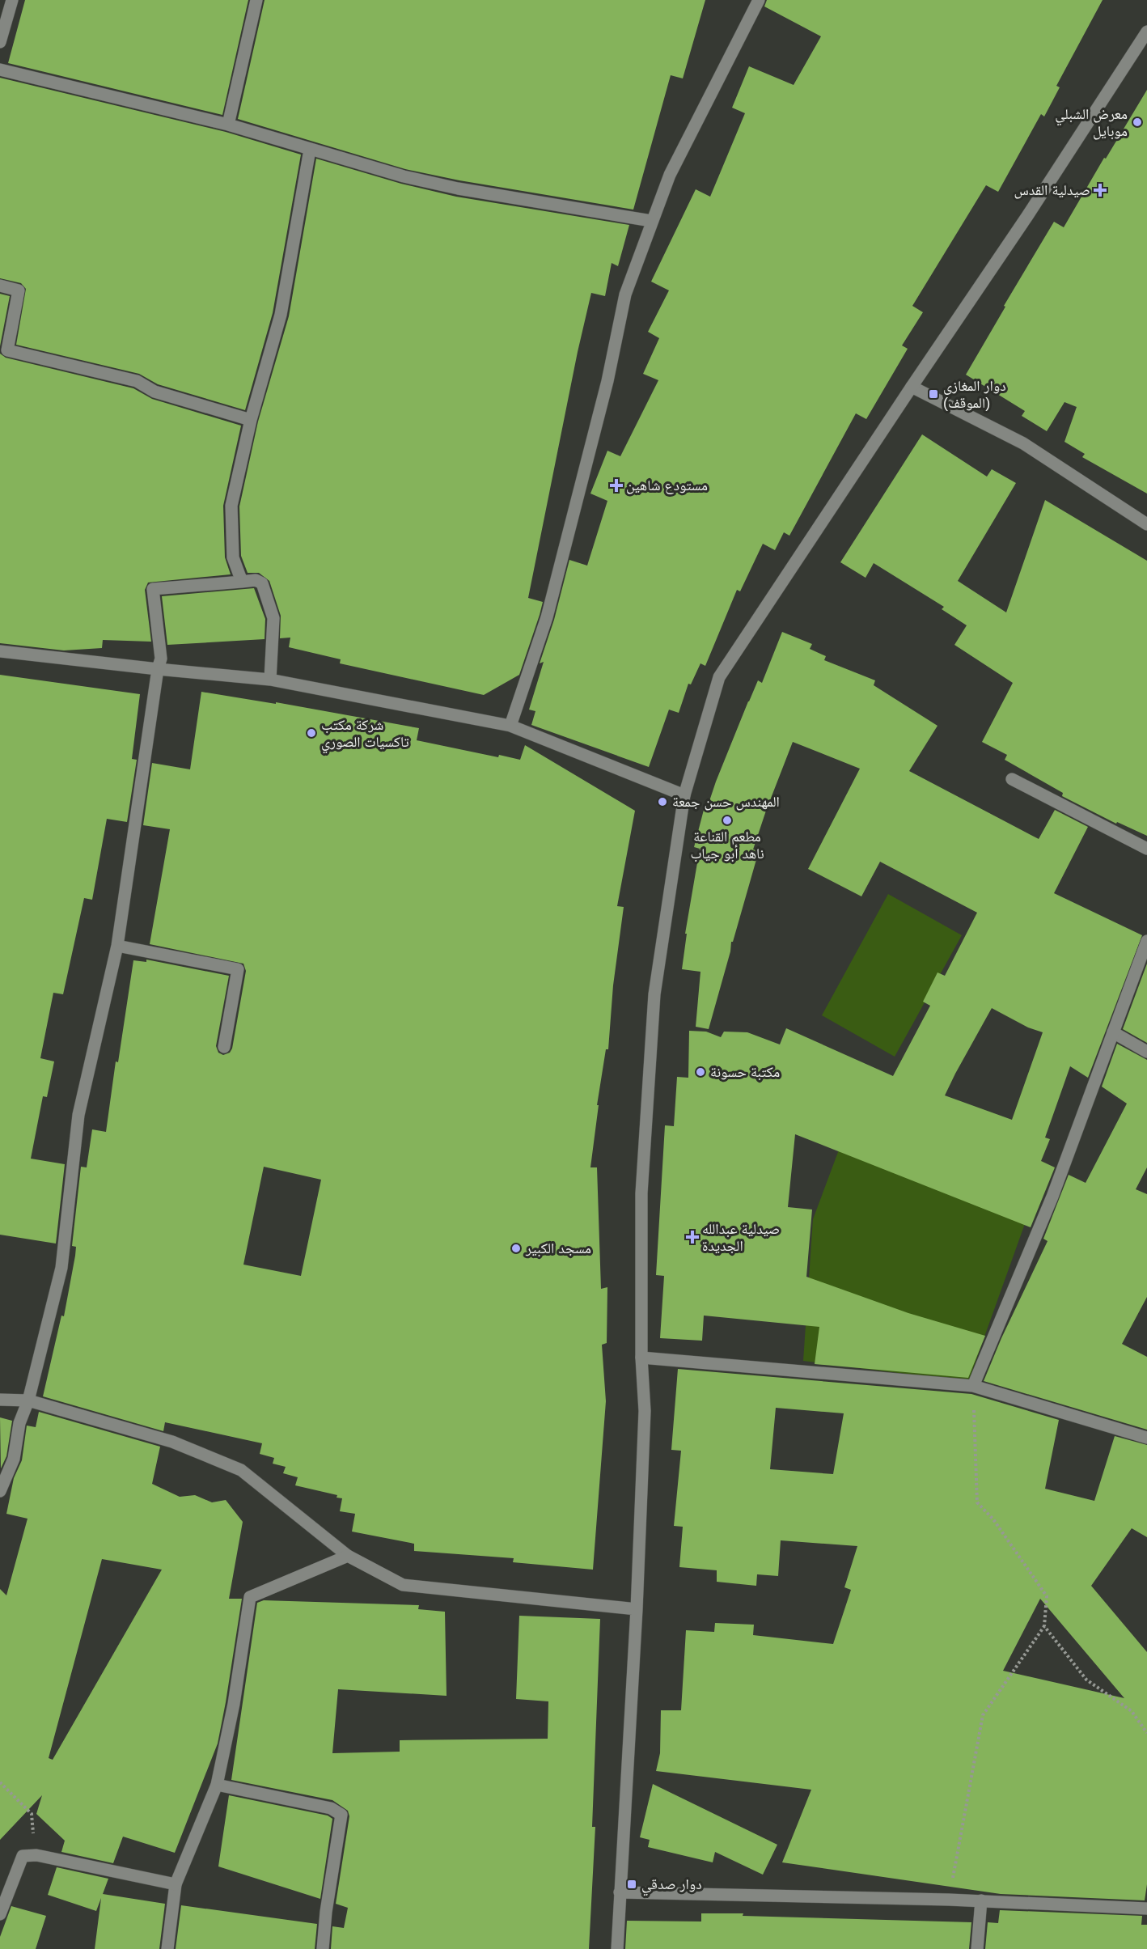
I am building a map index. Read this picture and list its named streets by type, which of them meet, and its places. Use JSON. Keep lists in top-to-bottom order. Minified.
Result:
{"places":{"other":["معرض الشبلي موبايل","شركة مكتب تاكسيات الصوري","المهندس حسن جمعة","مطعم القناعة ناهد أبو جياب","مكتبة حسونة","مسجد الكبير"],"health":["صيدلية القدس","مستودع شاهين","صيدلية عبدالله الجديدة"],"transit":["دوار المغازي (الموقف)","دوار صدقي"]}}
